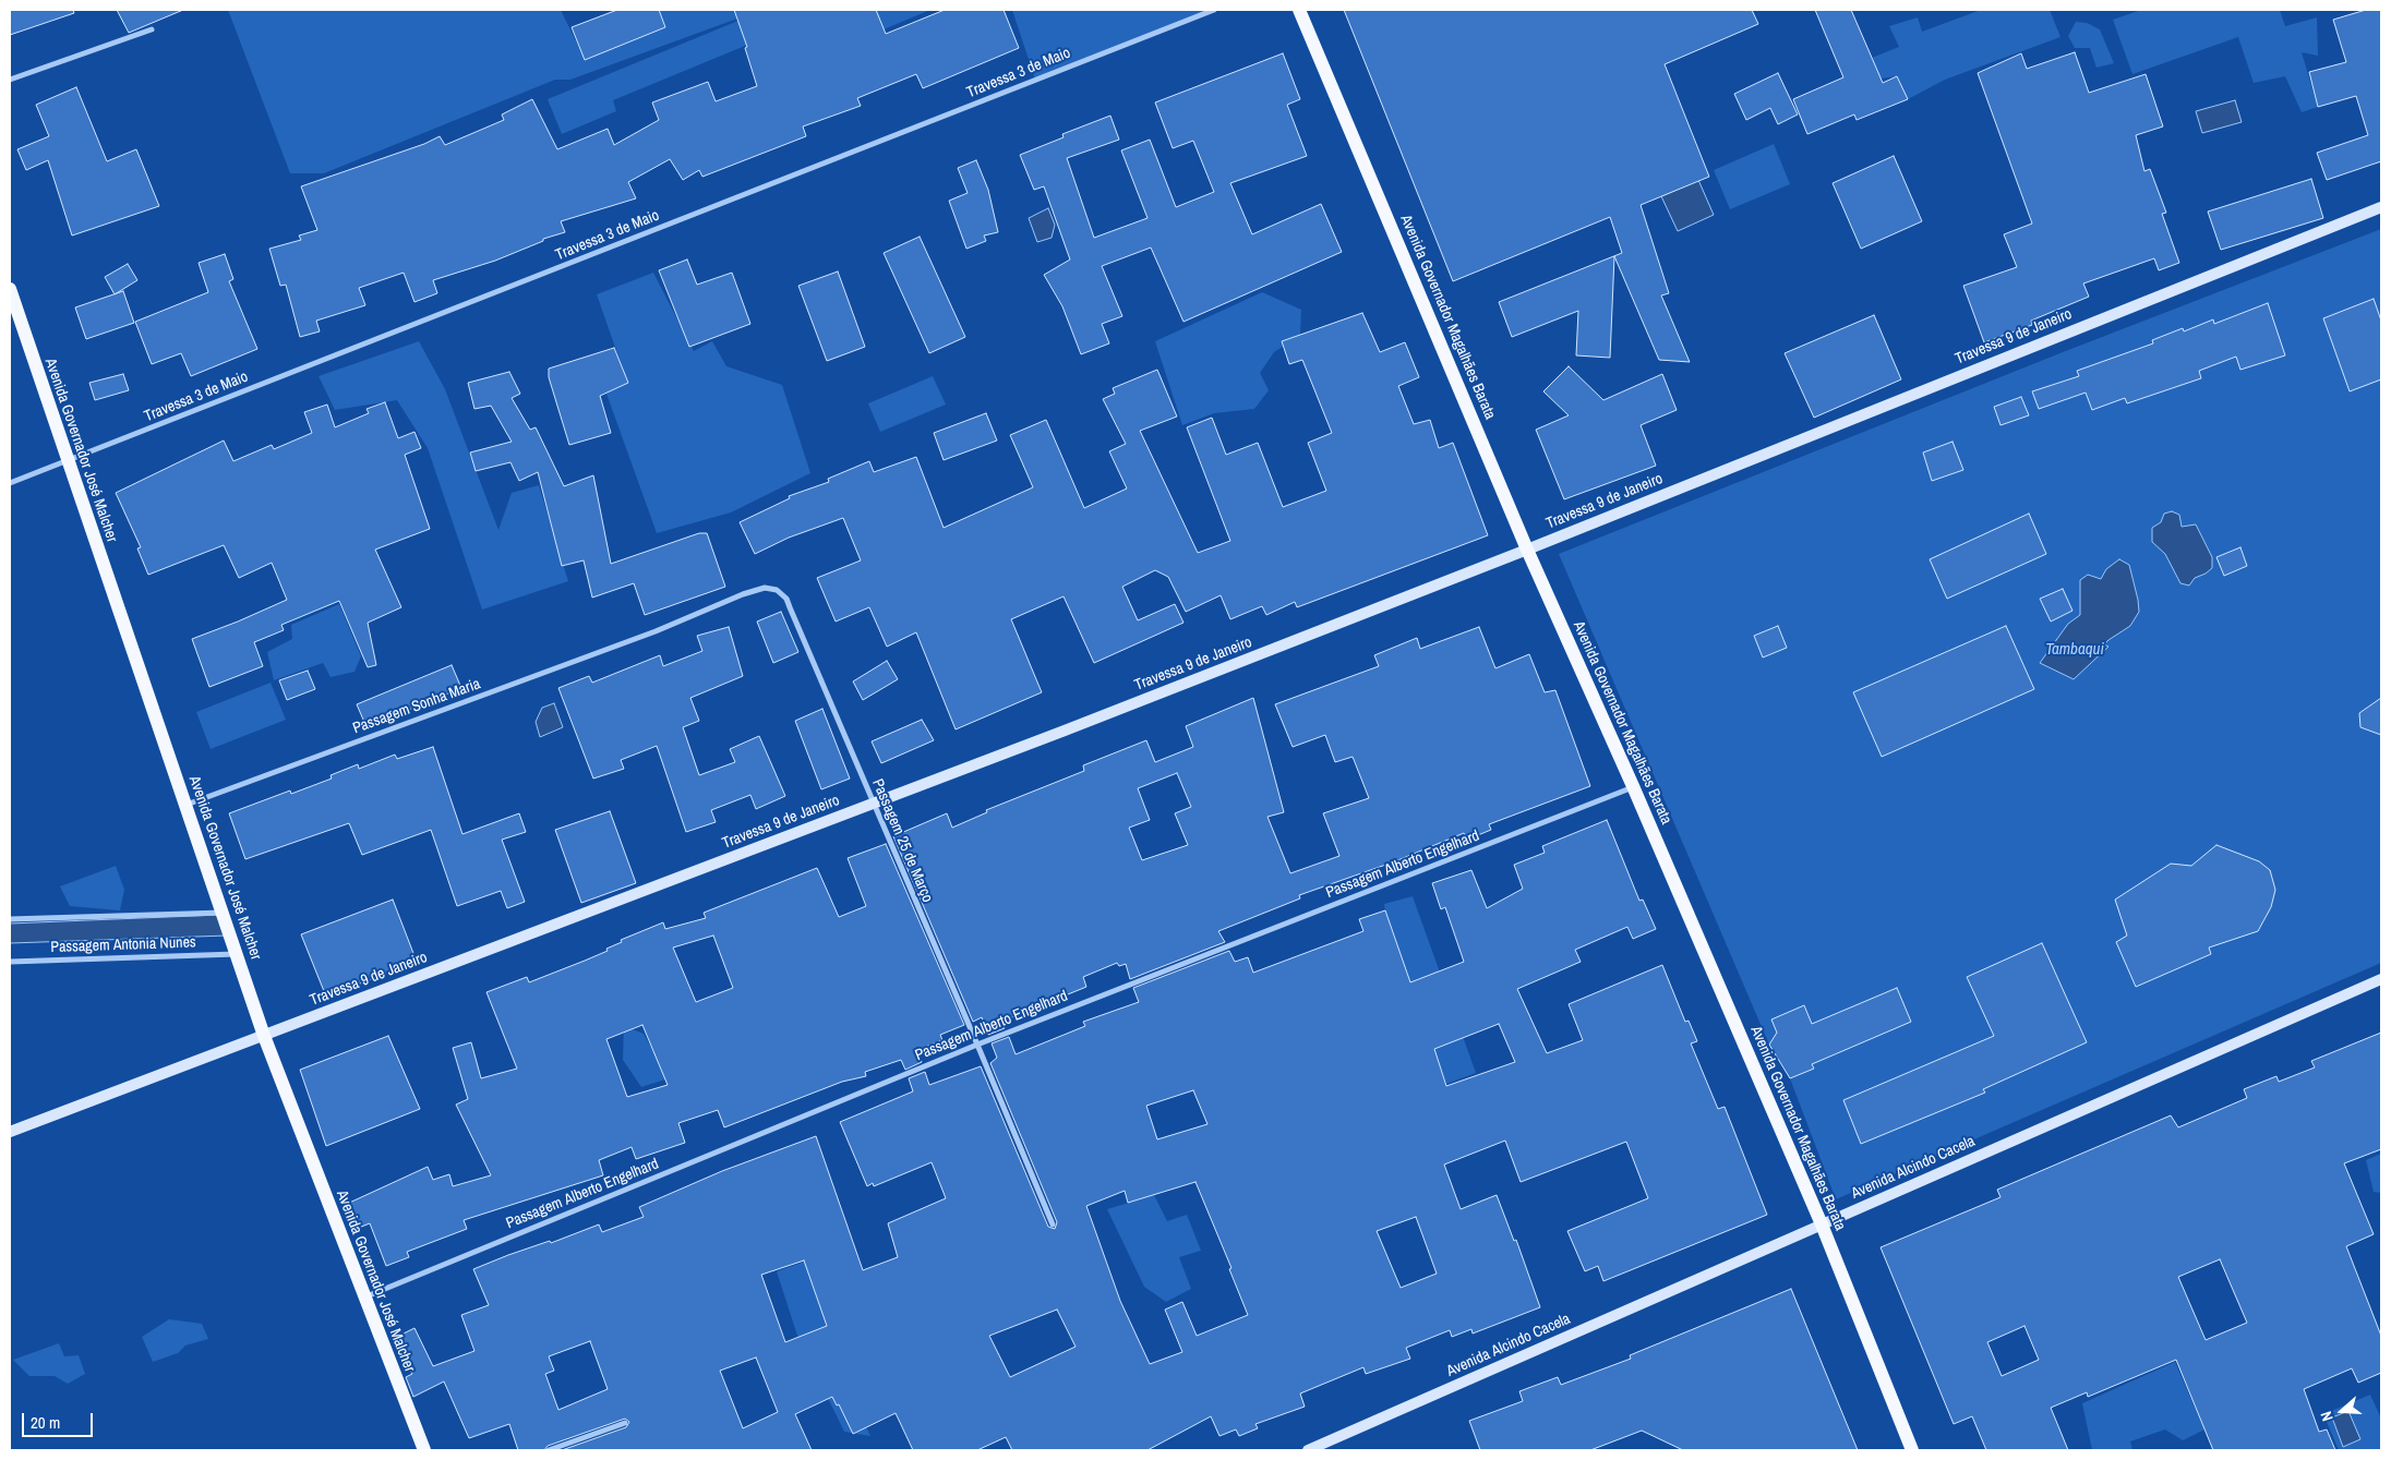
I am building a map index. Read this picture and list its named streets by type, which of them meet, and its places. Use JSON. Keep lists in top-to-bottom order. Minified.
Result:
{"streets":{"main road":["Avenida Governador Magalhães Barata","Travessa 9 de Janeiro","Avenida Governador José Malcher","Avenida Alcindo Cacela"],"street":["Travessa 3 de Maio","Passagem Sonha Maria","Passagem 25 de Março","Passagem Alberto Engelhard","Passagem Antonia Nunes"]},"crossings":[["Travessa 3 de Maio","Avenida Governador José Malcher"],["Avenida Governador Magalhães Barata","Travessa 9 de Janeiro"],["Avenida Governador Magalhães Barata","Passagem Alberto Engelhard"],["Avenida Governador Magalhães Barata","Avenida Alcindo Cacela"],["Travessa 9 de Janeiro","Avenida Governador José Malcher"],["Travessa 9 de Janeiro","Passagem 25 de Março"],["Avenida Governador José Malcher","Passagem Sonha Maria"],["Avenida Governador José Malcher","Passagem Alberto Engelhard"],["Avenida Governador José Malcher","Passagem Antonia Nunes"],["Passagem Sonha Maria","Passagem 25 de Março"],["Passagem 25 de Março","Passagem Alberto Engelhard"]],"water":["Tambaqui"],"scale_bar":"20 m","north":"left"}
